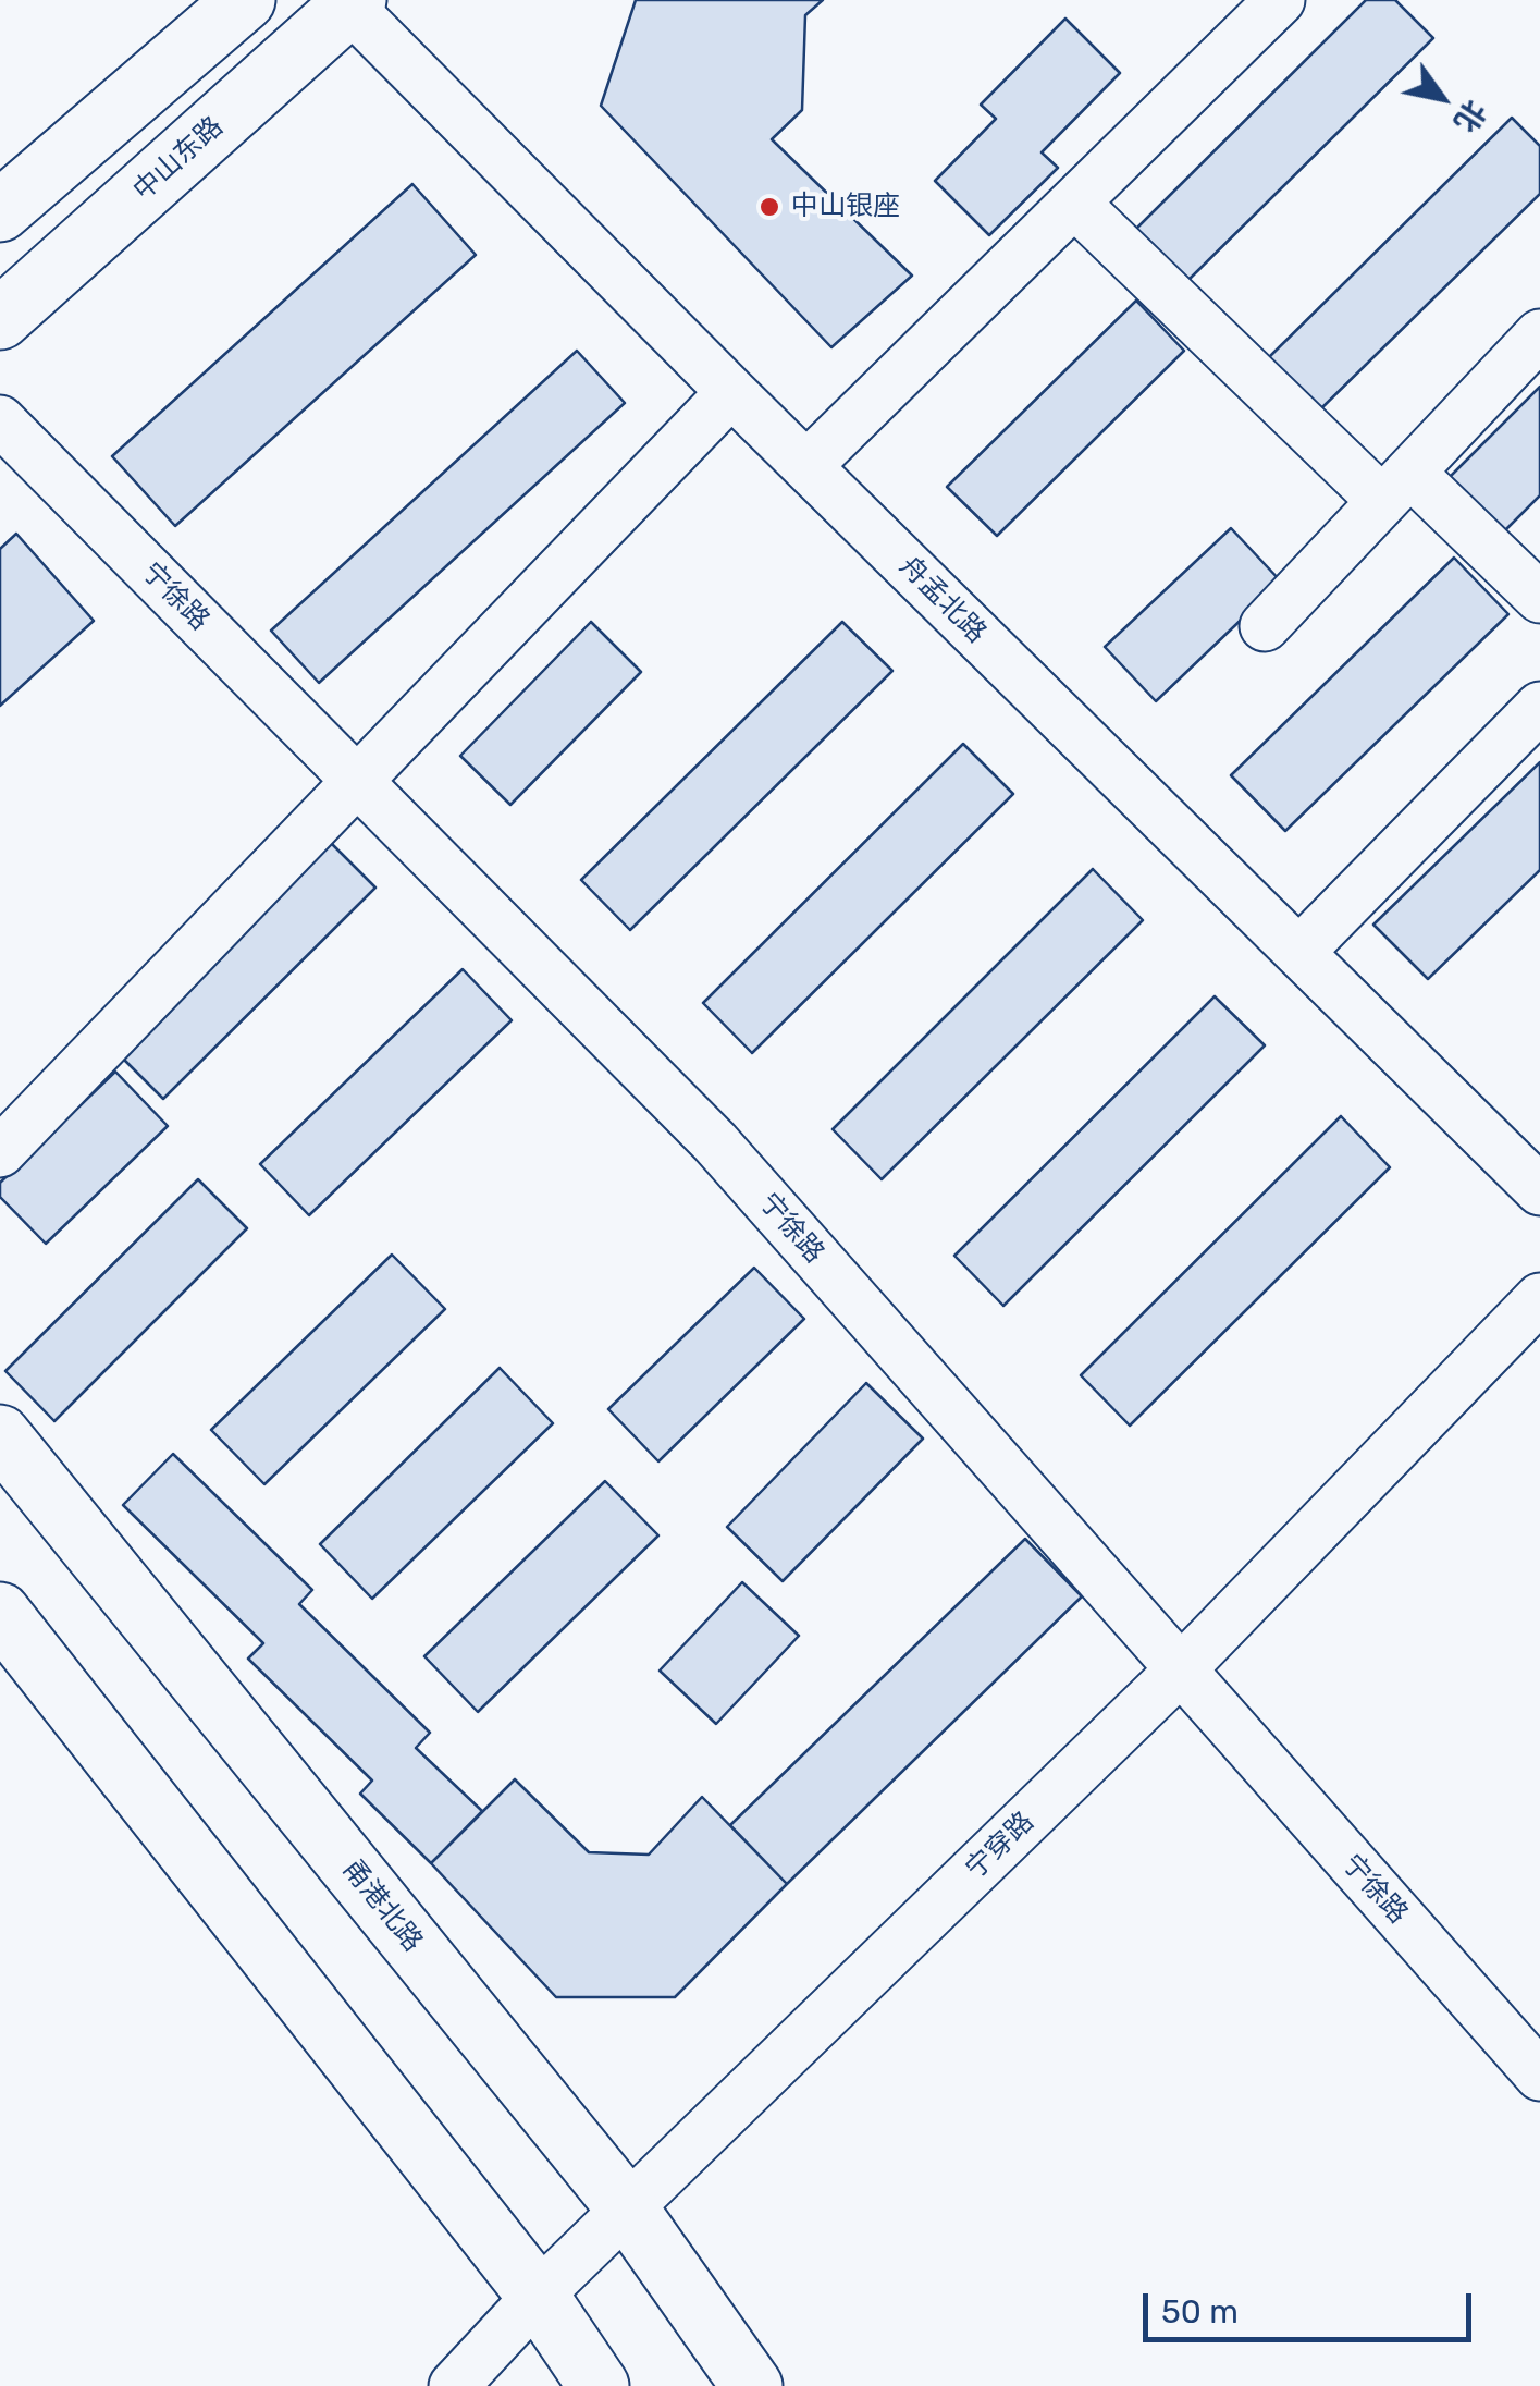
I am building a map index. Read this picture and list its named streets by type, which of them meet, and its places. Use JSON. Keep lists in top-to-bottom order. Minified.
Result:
{"streets":{"main road":["中山东路","甬港北路"],"street":["宁徐路","舟孟北路","宁穿路"]},"crossings":[["中山东路","舟孟北路"],["宁徐路","宁穿路"],["宁穿路","甬港北路"]],"places":["中山银座"],"scale_bar":"50 m","north":"bottom right"}
